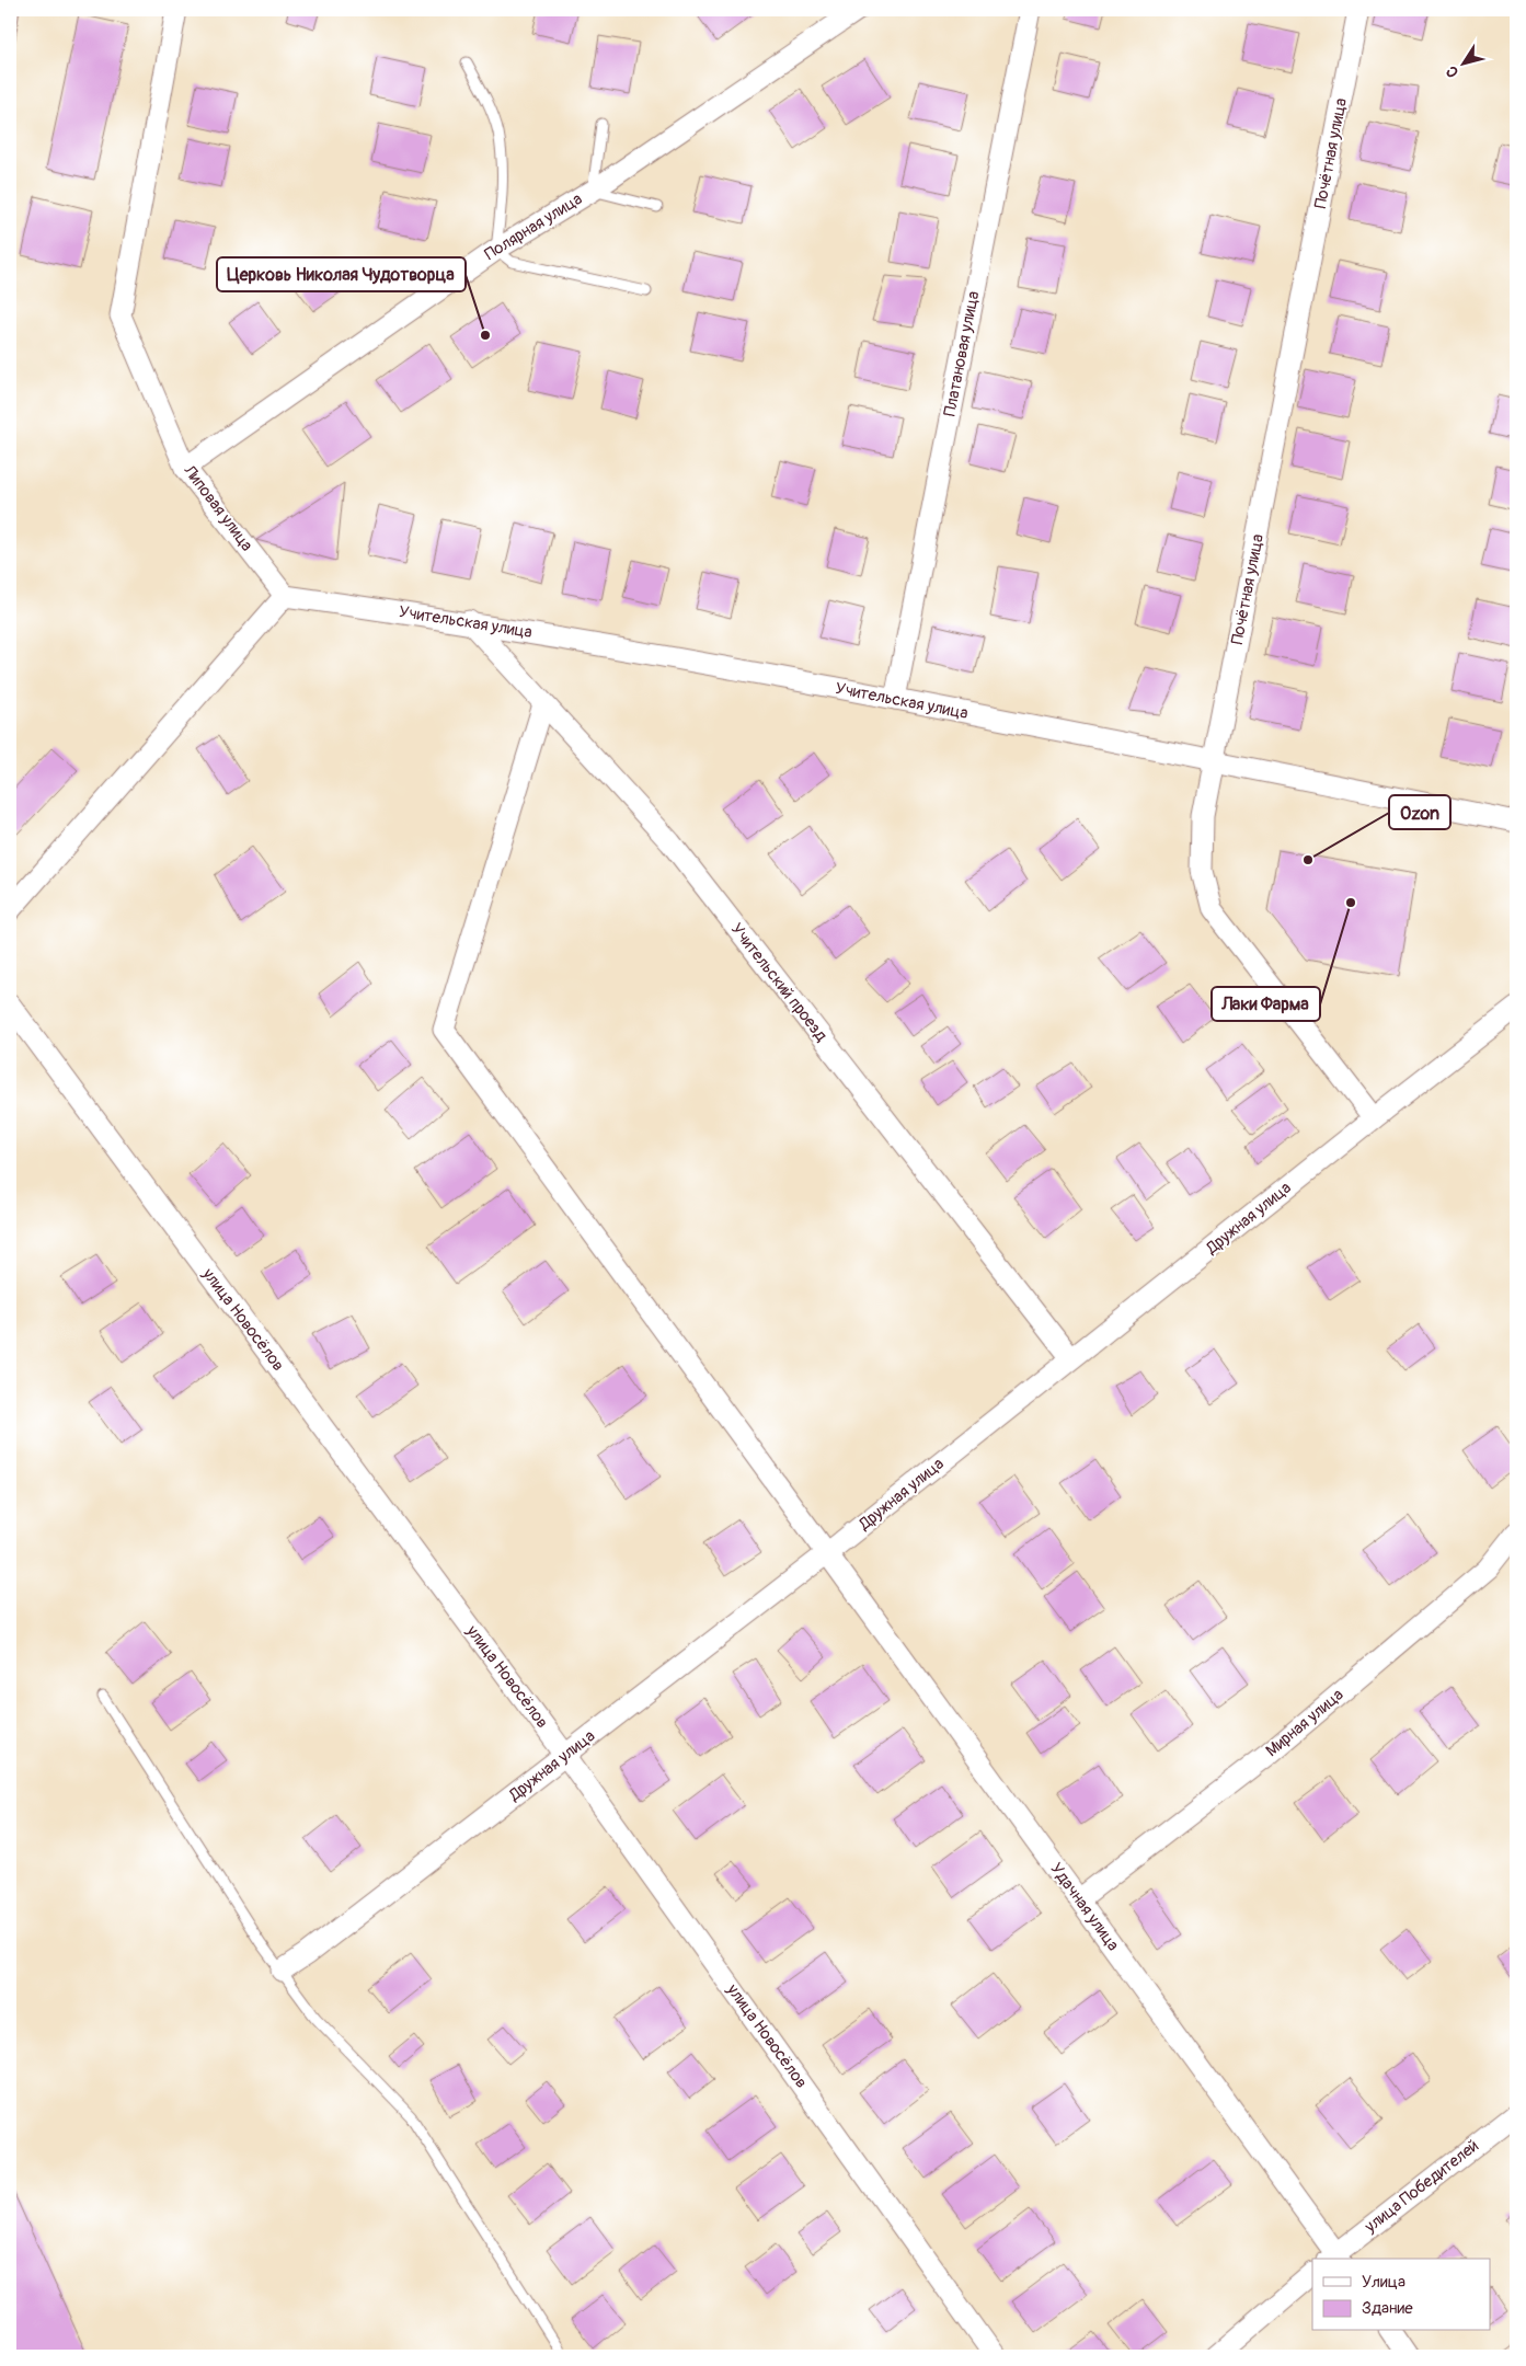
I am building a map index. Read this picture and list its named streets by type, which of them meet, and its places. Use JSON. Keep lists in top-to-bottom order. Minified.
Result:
{"streets":{"street":["Почётная улица","Полярная улица","Платановая улица","Липовая улица","Учительская улица","Учительский проезд","Дружная улица","улица Новосёлов","Мирная улица","Удачная улица","улица Победителей"]},"crossings":[["Почётная улица","Учительская улица"],["Почётная улица","Дружная улица"],["Полярная улица","Липовая улица"],["Платановая улица","Учительская улица"],["Липовая улица","Учительская улица"],["Учительская улица","Учительский проезд"],["Учительский проезд","Дружная улица"],["Учительский проезд","Удачная улица"],["Дружная улица","улица Новосёлов"],["Дружная улица","Удачная улица"],["Мирная улица","Удачная улица"],["Удачная улица","улица Победителей"]],"places":["Церковь Николая Чудотворца","Ozon","Лаки Фарма"],"legend":["Улица","Здание"],"north":"bottom left"}
